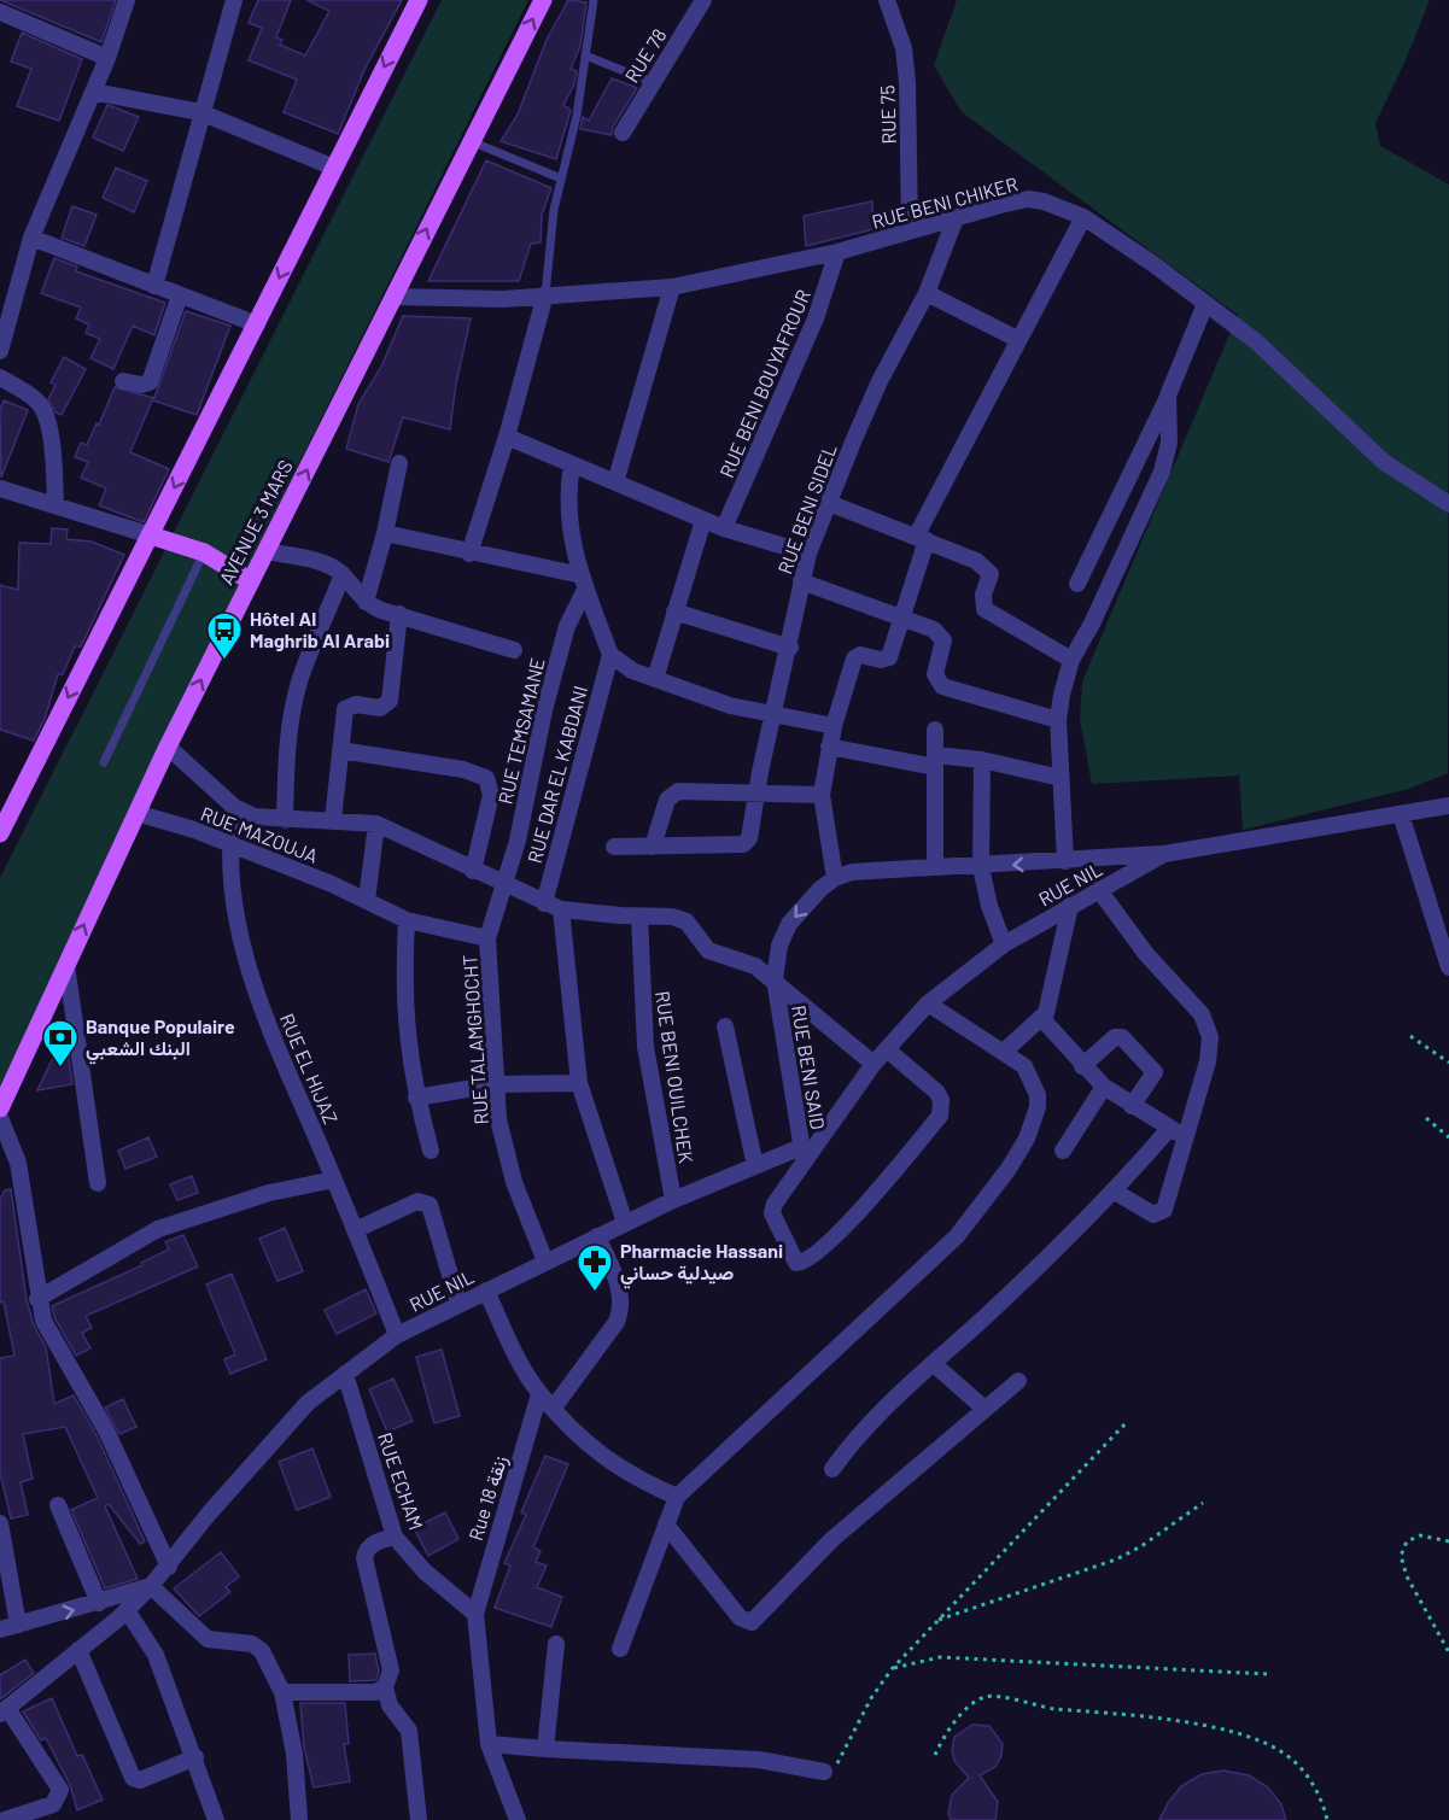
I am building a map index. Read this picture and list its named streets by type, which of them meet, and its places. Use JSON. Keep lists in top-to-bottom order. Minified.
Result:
{"streets":{"main road":["AVENUE 3 MARS"],"street":["RUE 78","RUE 75","RUE BENI CHIKER","RUE BENI BOUYAFROUR","RUE BENI SIDEL","RUE TEMSAMANE","RUE DAR EL KABDANI","RUE MAZOUJA","RUE NIL","RUE TALAMGHOCHT","RUE BENI SAID","RUE EL HIJAZ","RUE BENI OUILCHEK","RUE ECHAM","Rue 18 زنقة"]},"crossings":[["RUE 75","RUE BENI CHIKER"],["RUE BENI CHIKER","RUE BENI BOUYAFROUR"],["RUE BENI CHIKER","RUE BENI SIDEL"],["RUE BENI CHIKER","AVENUE 3 MARS"],["AVENUE 3 MARS","RUE MAZOUJA"],["RUE TEMSAMANE","RUE MAZOUJA"],["RUE TEMSAMANE","RUE TALAMGHOCHT"],["RUE MAZOUJA","RUE TALAMGHOCHT"],["RUE MAZOUJA","RUE EL HIJAZ"],["RUE NIL","RUE TALAMGHOCHT"],["RUE NIL","RUE BENI SAID"],["RUE NIL","RUE EL HIJAZ"],["RUE NIL","RUE BENI OUILCHEK"],["RUE NIL","RUE ECHAM"],["RUE ECHAM","Rue 18 زنقة"]],"one_way":["RUE BENI SAID"],"places":{"bus stop":["Hôtel Al Maghrib Al Arabi"],"bank":["Banque Populaire البنك الشعبي"],"pharmacy":["Pharmacie Hassani صيدلية حساني"]}}
